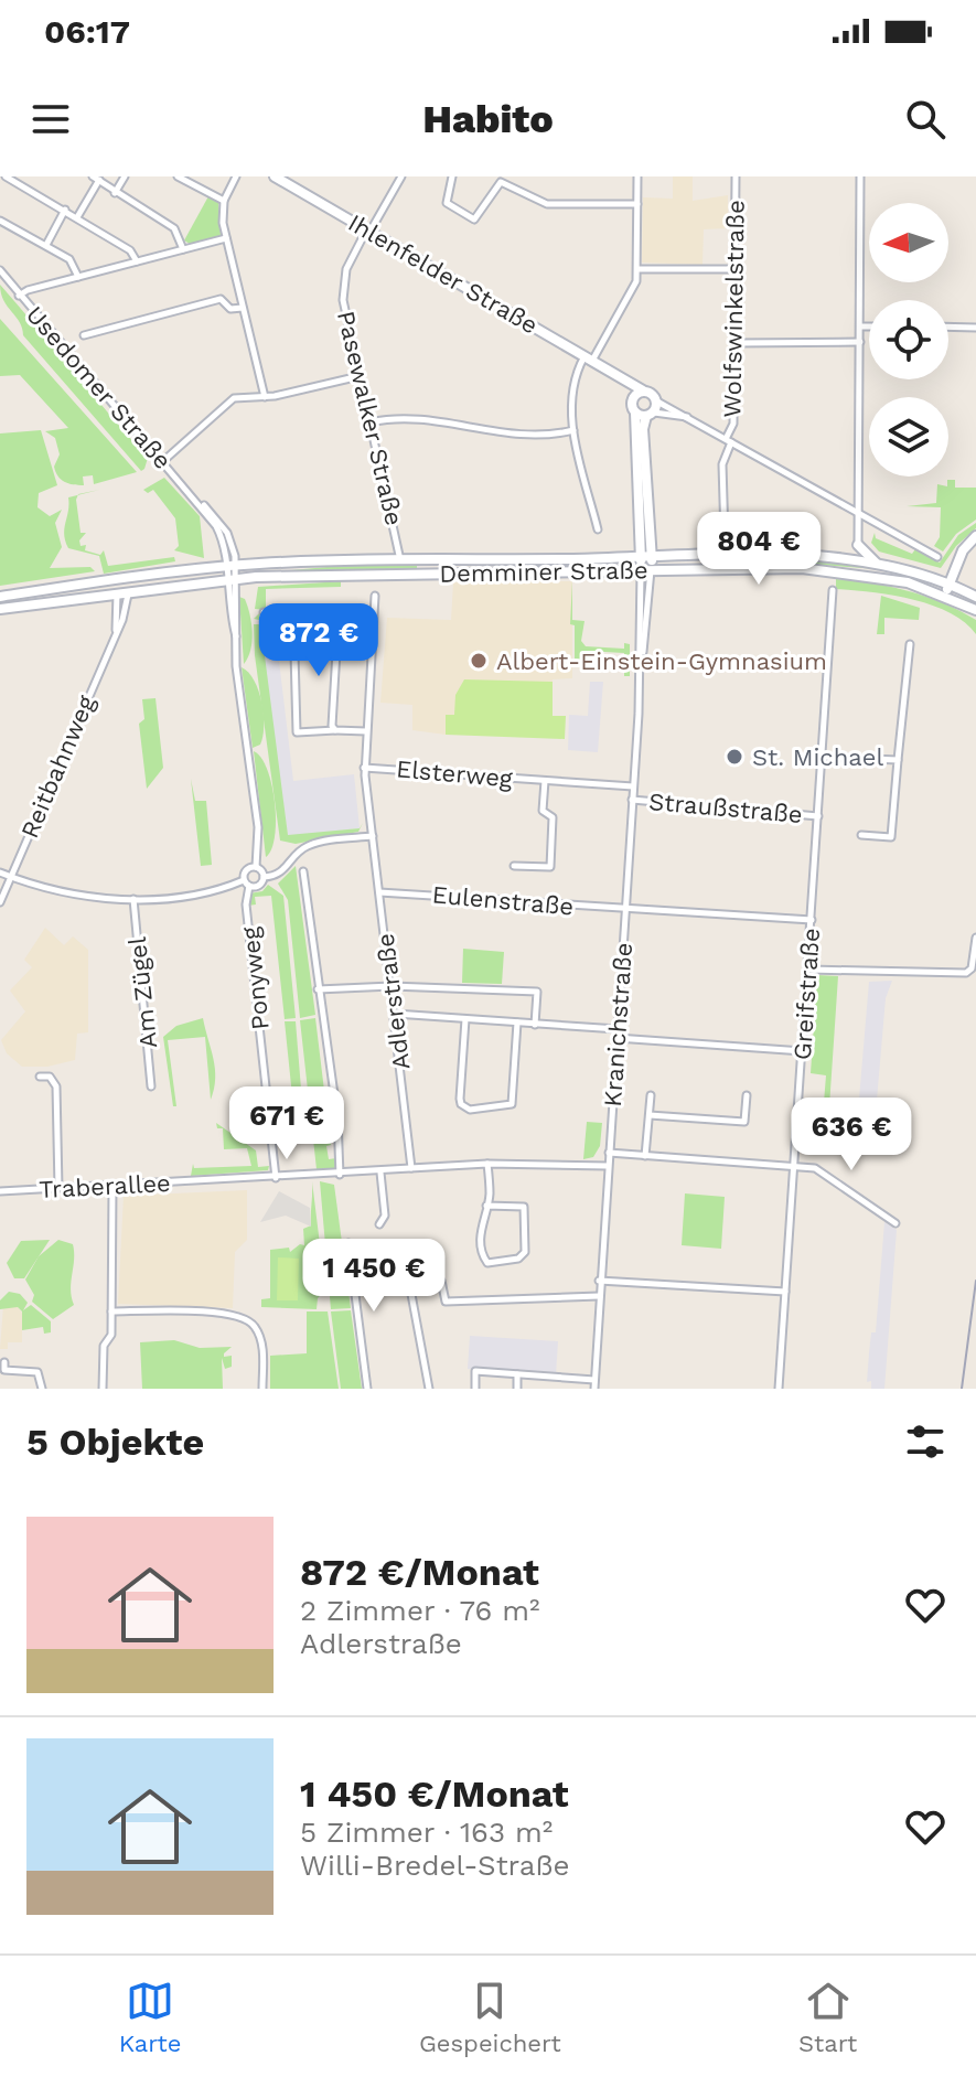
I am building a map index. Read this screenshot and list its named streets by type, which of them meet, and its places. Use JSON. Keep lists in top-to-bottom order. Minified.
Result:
{"streets":{"main road":["Ihlenfelder Straße","Demminer Straße"],"street":["Wolfswinkelstraße","Usedomer Straße","Pasewalker Straße","Reitbahnweg","Elsterweg","Straußstraße","Eulenstraße","Ponyweg","Am Zügel","Greifstraße","Adlerstraße","Kranichstraße","Traberallee"]},"crossings":[["Ihlenfelder Straße","Wolfswinkelstraße"],["Ihlenfelder Straße","Pasewalker Straße"],["Usedomer Straße","Demminer Straße"],["Pasewalker Straße","Demminer Straße"],["Demminer Straße","Reitbahnweg"],["Demminer Straße","Kranichstraße"],["Elsterweg","Adlerstraße"],["Elsterweg","Kranichstraße"],["Straußstraße","Greifstraße"],["Straußstraße","Kranichstraße"],["Eulenstraße","Greifstraße"],["Eulenstraße","Adlerstraße"],["Eulenstraße","Kranichstraße"],["Ponyweg","Traberallee"],["Adlerstraße","Traberallee"],["Kranichstraße","Traberallee"]],"places":["Albert-Einstein-Gymnasium","St. Michael"],"north":"left","page":{"status":"06:17","header":"Habito","price":["804 €","872 €","671 €","636 €","1 450 €"],"heading":"5 Objekte","list":[{"name":"872 €/Monat","note":"2 Zimmer · 76 m² · Adlerstraße"},{"name":"1 450 €/Monat","note":"5 Zimmer · 163 m² · Willi-Bredel-Straße"}],"tabs":["Karte","Gespeichert","Start"]}}
